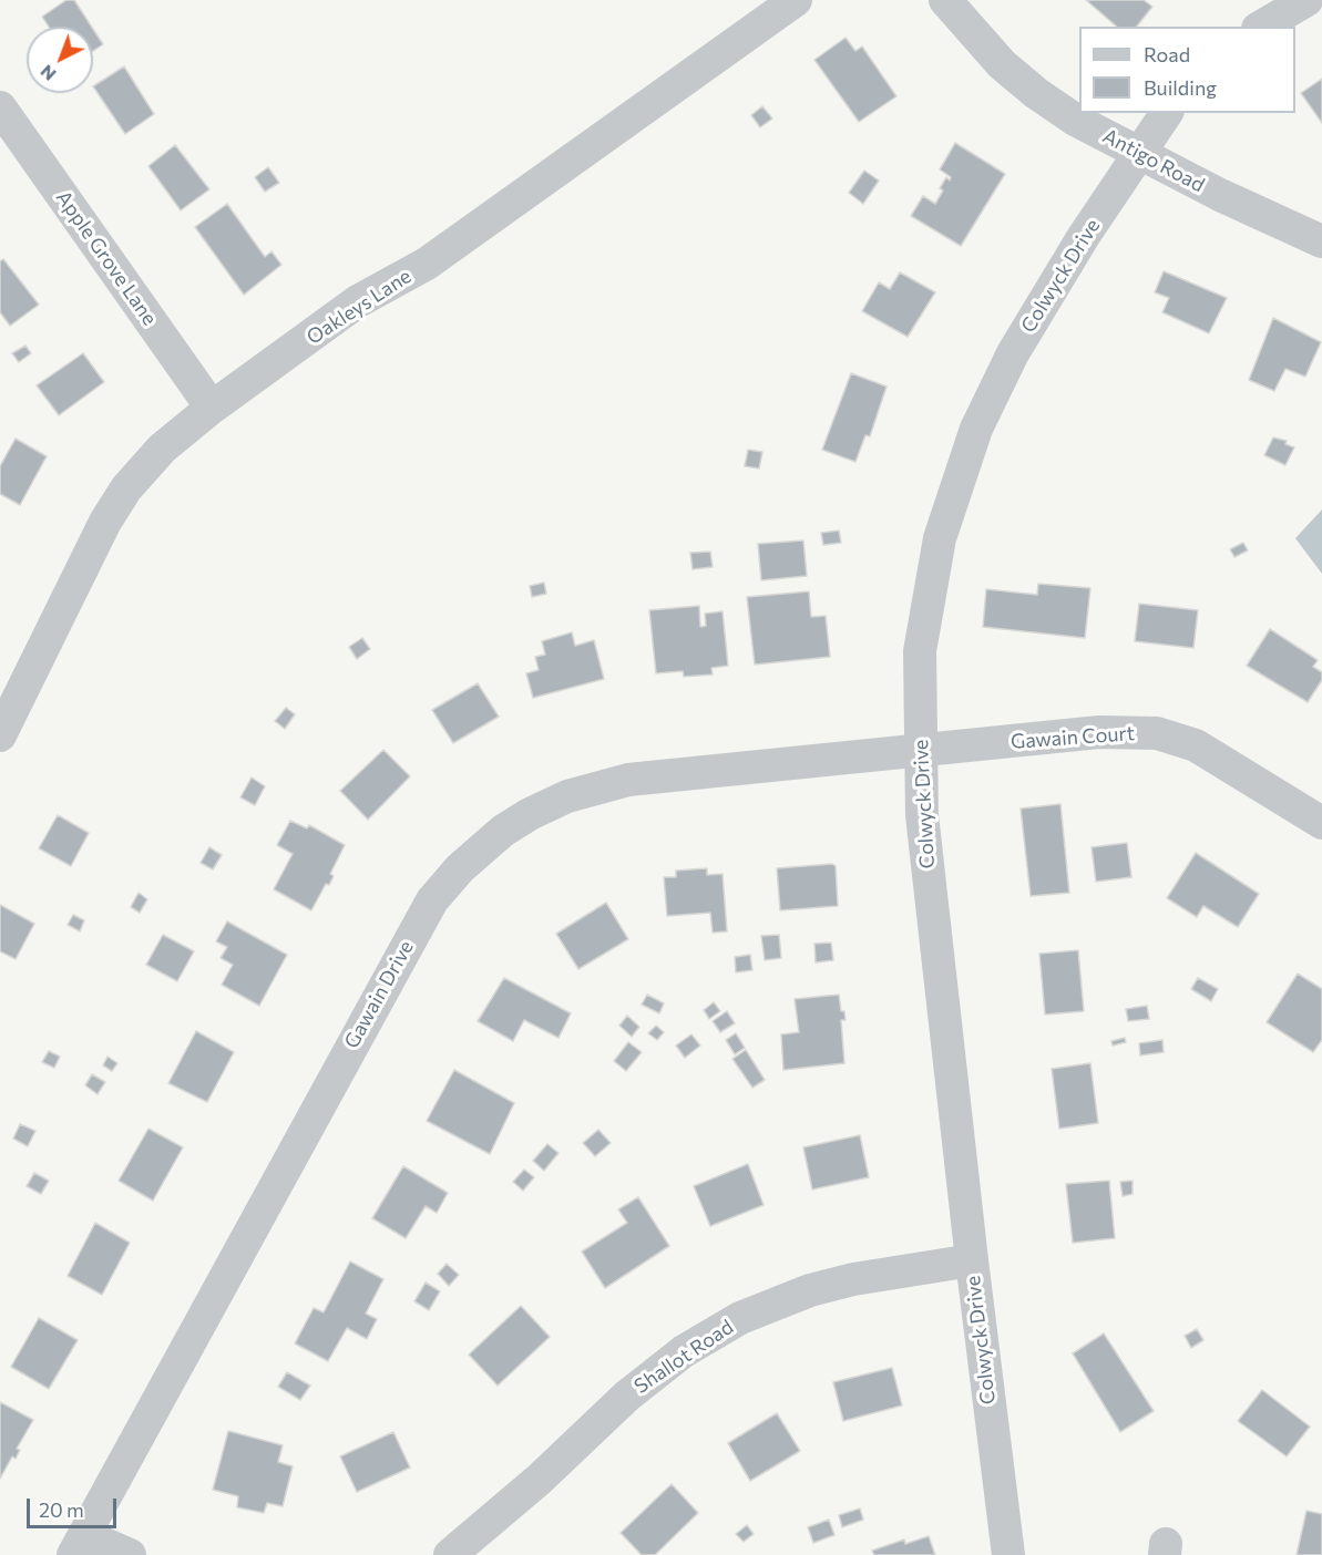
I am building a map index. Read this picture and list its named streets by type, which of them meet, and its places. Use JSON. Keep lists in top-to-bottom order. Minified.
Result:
{"streets":{"street":["Antigo Road","Apple Grove Lane","Colwyck Drive","Oakleys Lane","Gawain Court","Gawain Drive","Shallot Road"]},"crossings":[["Antigo Road","Colwyck Drive"],["Apple Grove Lane","Oakleys Lane"],["Colwyck Drive","Gawain Court"],["Colwyck Drive","Gawain Drive"],["Colwyck Drive","Shallot Road"],["Gawain Court","Gawain Drive"]],"legend":["Road","Building"],"scale_bar":"20 m","north":"bottom left"}
